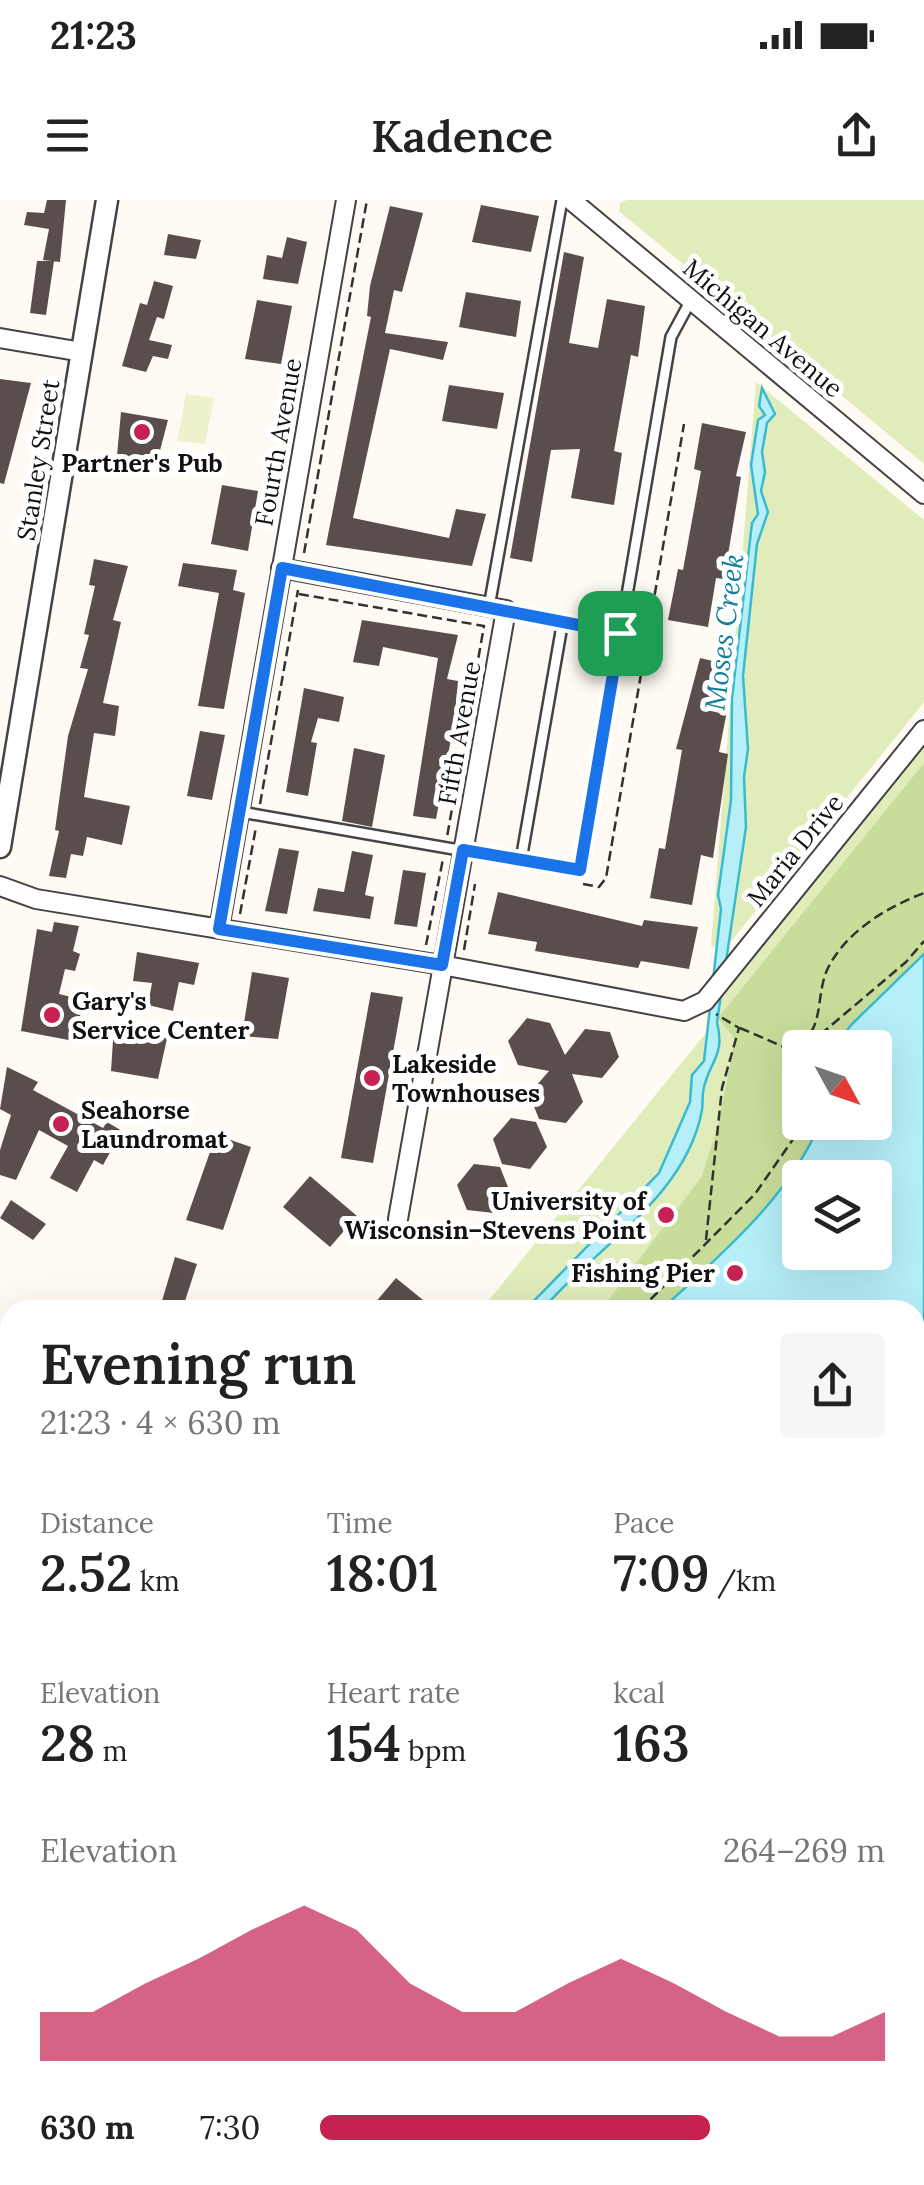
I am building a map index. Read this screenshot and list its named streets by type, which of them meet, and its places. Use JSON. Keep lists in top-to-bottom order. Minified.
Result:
{"streets":{"street":["Michigan Avenue","Fourth Avenue","Stanley Street","Fifth Avenue","Maria Drive"]},"water":["Moses Creek"],"places":["Partner's Pub","Gary's Service Center","Lakeside Townhouses","Seahorse Laundromat","University of Wisconsin–Stevens Point","Fishing Pier"],"north":"bottom right","page":{"status":"21:23","header":"Kadence","heading":["Evening run","21:23 · 4 × 630 m"],"stats":[["Distance","2.52 km"],["Time","18:01"],["Pace","7:09 /km"],["Elevation","28 m"],["Heart rate","154 bpm"],["kcal","163"]],"chart":["Elevation","264–269 m"],"list":[{"name":"630 m","note":"7:30"}]}}
